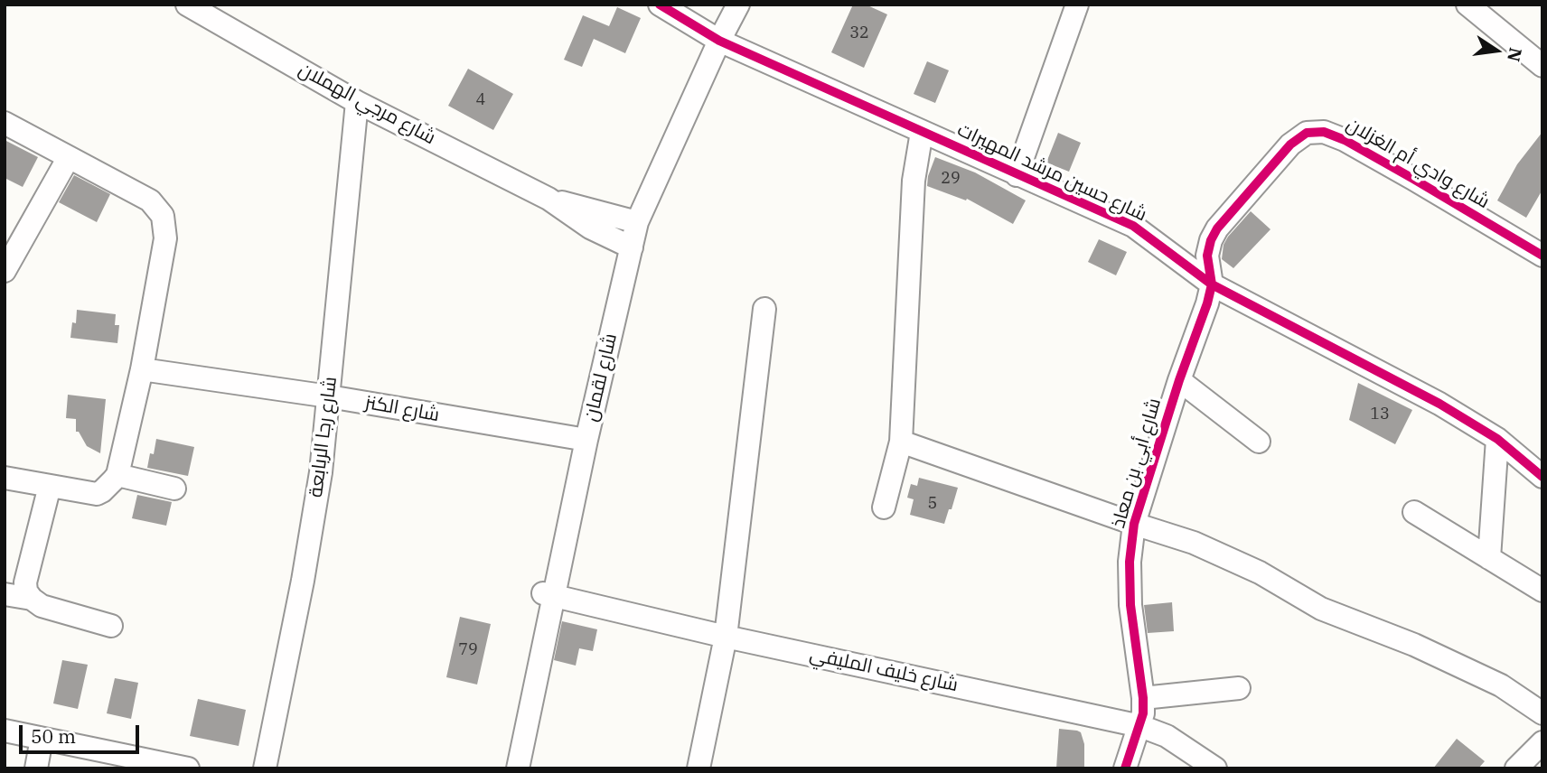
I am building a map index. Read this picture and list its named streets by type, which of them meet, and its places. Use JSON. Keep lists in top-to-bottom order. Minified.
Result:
{"streets":{"street":["شارع مرجي الهملان","شارع وادي أم الغزلان","شارع حسين مرشد المهيرات","شارع لقمان","شارع الكنز","شارع رجا الربابعة","شارع أبي بن معاذ","شارع خليف المليفي"]},"crossings":[["شارع مرجي الهملان","شارع لقمان"],["شارع مرجي الهملان","شارع رجا الربابعة"],["شارع وادي أم الغزلان","شارع حسين مرشد المهيرات"],["شارع وادي أم الغزلان","شارع أبي بن معاذ"],["شارع حسين مرشد المهيرات","شارع لقمان"],["شارع حسين مرشد المهيرات","شارع أبي بن معاذ"],["شارع لقمان","شارع الكنز"],["شارع لقمان","شارع خليف المليفي"],["شارع الكنز","شارع رجا الربابعة"],["شارع أبي بن معاذ","شارع خليف المليفي"]],"house_numbers":["32","4","29","13","5","79"],"scale_bar":"50 m","north":"right"}
